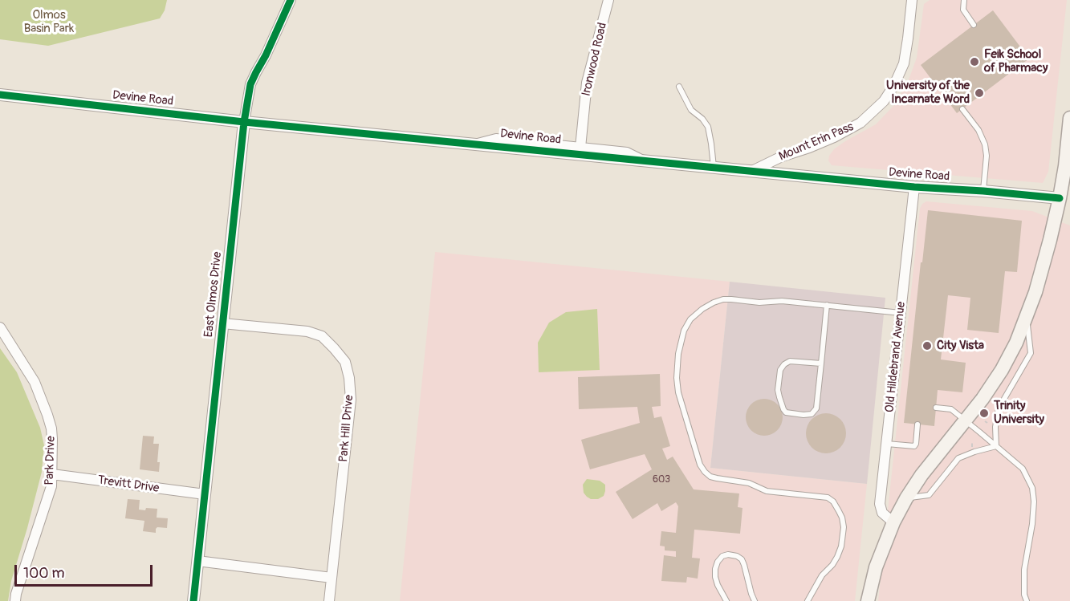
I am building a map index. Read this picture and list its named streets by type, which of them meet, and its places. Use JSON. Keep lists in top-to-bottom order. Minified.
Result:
{"streets":{"street":["Ironwood Road","Devine Road","Mount Erin Pass","East Olmos Drive","Old Hildebrand Avenue","Park Hill Drive","Park Drive","Trevitt Drive"]},"crossings":[["Ironwood Road","Devine Road"],["Devine Road","Mount Erin Pass"],["Devine Road","East Olmos Drive"],["Devine Road","Old Hildebrand Avenue"],["East Olmos Drive","Park Hill Drive"],["East Olmos Drive","Trevitt Drive"],["Park Drive","Trevitt Drive"]],"parks":["Olmos Basin Park"],"places":["Feik School of Pharmacy","University of the Incarnate Word","City Vista","Trinity University"],"house_numbers":["603"],"scale_bar":"100 m"}
